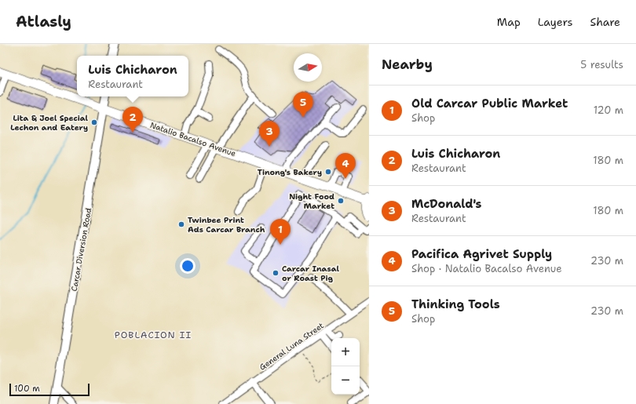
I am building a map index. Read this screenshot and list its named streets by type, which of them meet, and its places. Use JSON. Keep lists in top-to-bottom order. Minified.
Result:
{"streets":{"highway":["Natalio Bacalso Avenue"],"main road":["Carcar Diversion Road"],"street":["General Luna Street"]},"crossings":[["Natalio Bacalso Avenue","Carcar Diversion Road"]],"districts":["POBLACION II"],"places":["Lita & Joel Special Lechon and Eatery","Tinong's Bakery","Night Food Market","Twinbee Print Ads Carcar Branch","Carcar Inasal or Roast Pig"],"scale_bar":"100 m","north":"right","page":{"header":"Atlasly","nav":["Map","Layers","Share"],"heading":["Nearby","5 results"],"popup":["Luis Chicharon","Restaurant"],"list":[{"mark":"1","name":"Old Carcar Public Market","note":"Shop","value":"120 m"},{"mark":"2","name":"Luis Chicharon","note":"Restaurant","value":"180 m"},{"mark":"3","name":"McDonald's","note":"Restaurant","value":"180 m"},{"mark":"4","name":"Pacifica Agrivet Supply","note":"Shop · Natalio Bacalso Avenue","value":"230 m"},{"mark":"5","name":"Thinking Tools","note":"Shop","value":"230 m"}],"pins":["5","2","3","4","1"],"map_buttons":["+","−"],"scale":"100 m"}}
